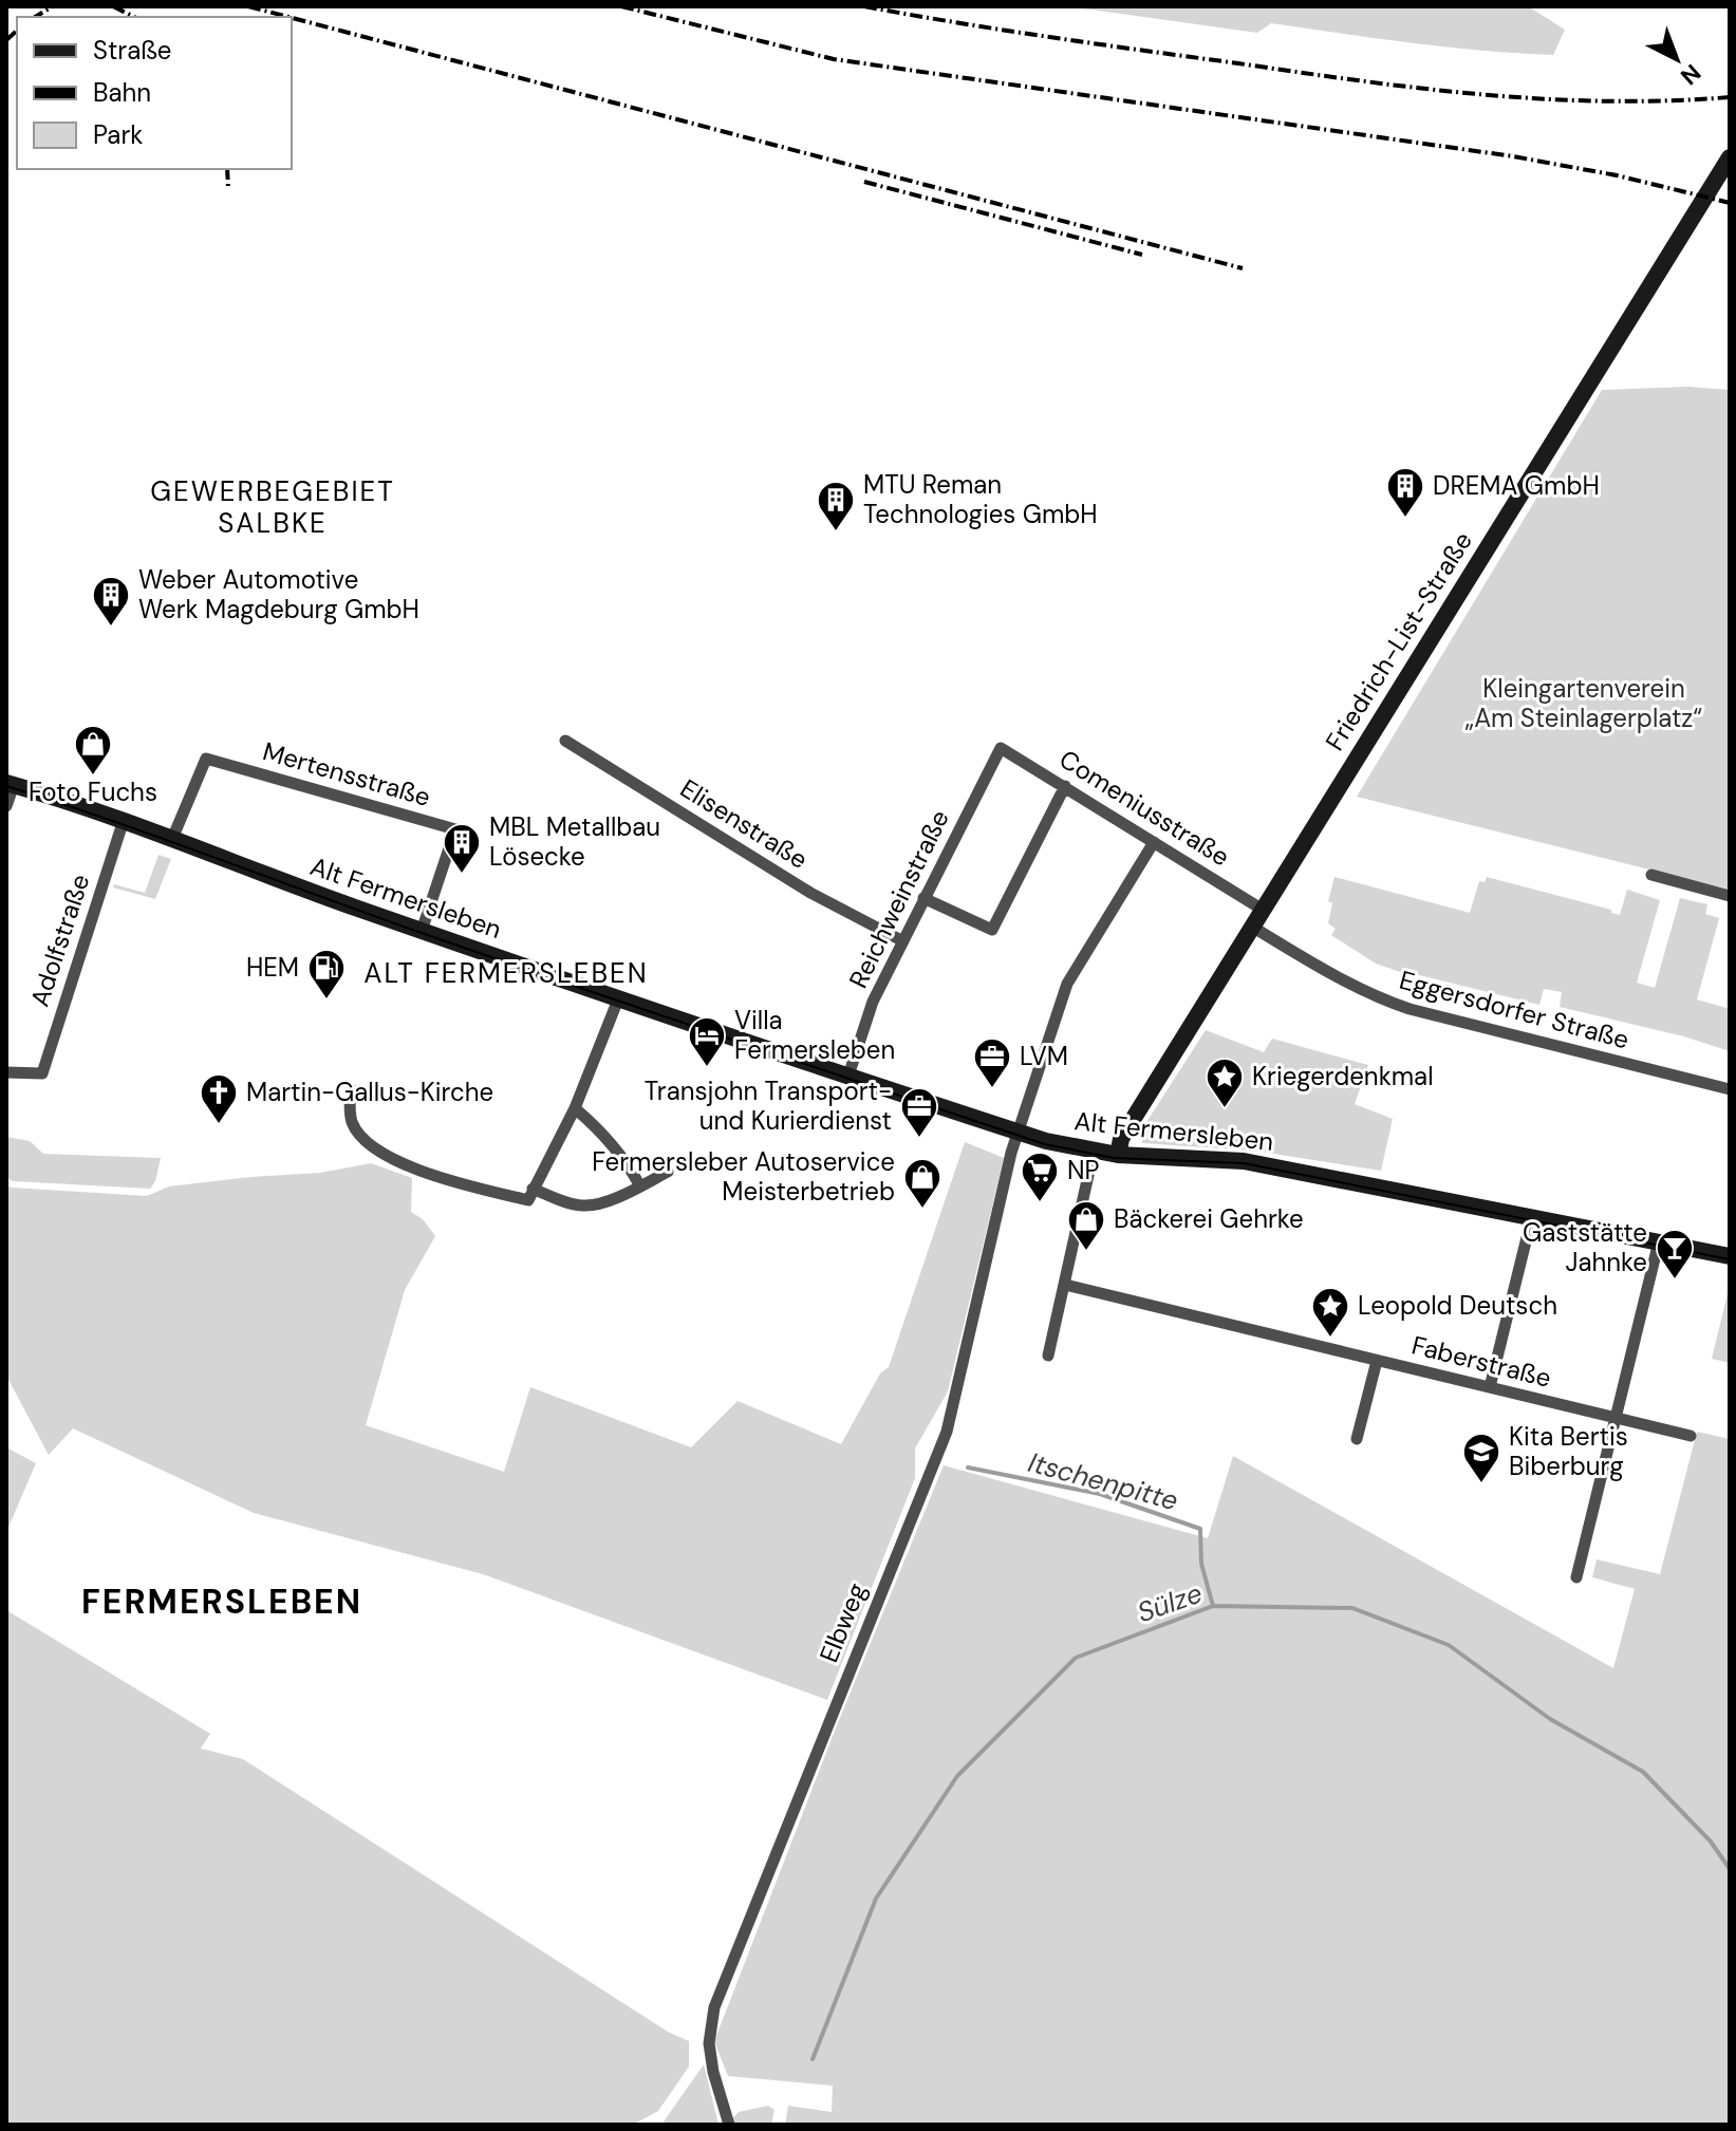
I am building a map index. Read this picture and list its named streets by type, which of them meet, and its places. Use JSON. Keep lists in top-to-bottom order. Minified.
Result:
{"streets":{"main road":["Friedrich-List-Straße","Alt Fermersleben"],"street":["Mertensstraße","Comeniusstraße","Elisenstraße","Reichweinstraße","Adolfstraße","Eggersdorfer Straße","Faberstraße","Elbweg"]},"crossings":[["Friedrich-List-Straße","Comeniusstraße"],["Friedrich-List-Straße","Alt Fermersleben"],["Friedrich-List-Straße","Eggersdorfer Straße"],["Mertensstraße","Alt Fermersleben"],["Comeniusstraße","Reichweinstraße"],["Comeniusstraße","Elbweg"],["Elisenstraße","Reichweinstraße"],["Alt Fermersleben","Reichweinstraße"],["Alt Fermersleben","Adolfstraße"],["Alt Fermersleben","Elbweg"]],"districts":["GEWERBEGEBIET SALBKE","ALT FERMERSLEBEN","FERMERSLEBEN"],"water":["Itschenpitte","Sülze"],"parks":["Kleingartenverein „Am Steinlagerplatz“"],"places":{"building":["DREMA GmbH","MTU Reman Technologies GmbH","Weber Automotive Werk Magdeburg GmbH","MBL Metallbau Lösecke"],"shop":["Foto Fuchs","Fermersleber Autoservice Meisterbetrieb","Bäckerei Gehrke"],"fuel station":["HEM"],"hotel":["Villa Fermersleben"],"office":["LVM","Transjohn Transport- und Kurierdienst"],"place":["Kriegerdenkmal","Leopold Deutsch"],"church":["Martin-Gallus-Kirche"],"supermarket":["NP"],"bar":["Gaststätte Jahnke"],"school or university":["Kita Bertis Biberburg"]},"legend":["Straße","Bahn","Park"],"north":"bottom right"}
